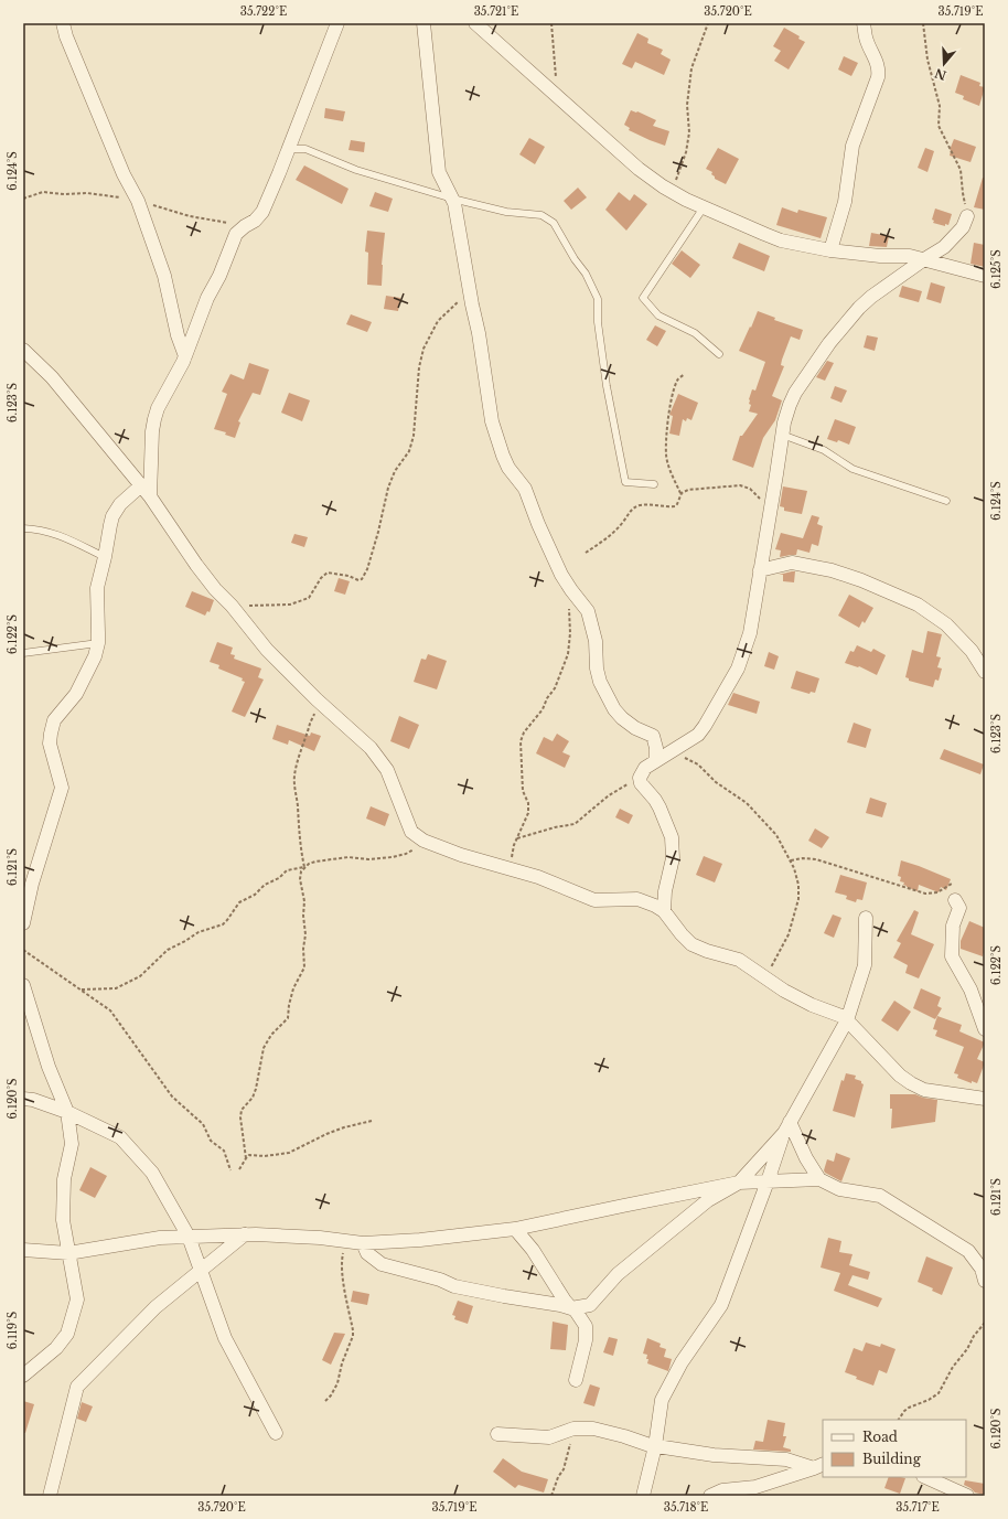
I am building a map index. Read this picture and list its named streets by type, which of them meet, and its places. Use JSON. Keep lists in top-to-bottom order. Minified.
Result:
{"legend":["Road","Building"],"north":"bottom","coordinates":["35.722°E","35.721°E","35.720°E","35.719°E","6.124°S","6.125°S","6.123°S","6.122°S","6.121°S","6.120°S","6.119°S","35.718°E","35.717°E"]}
